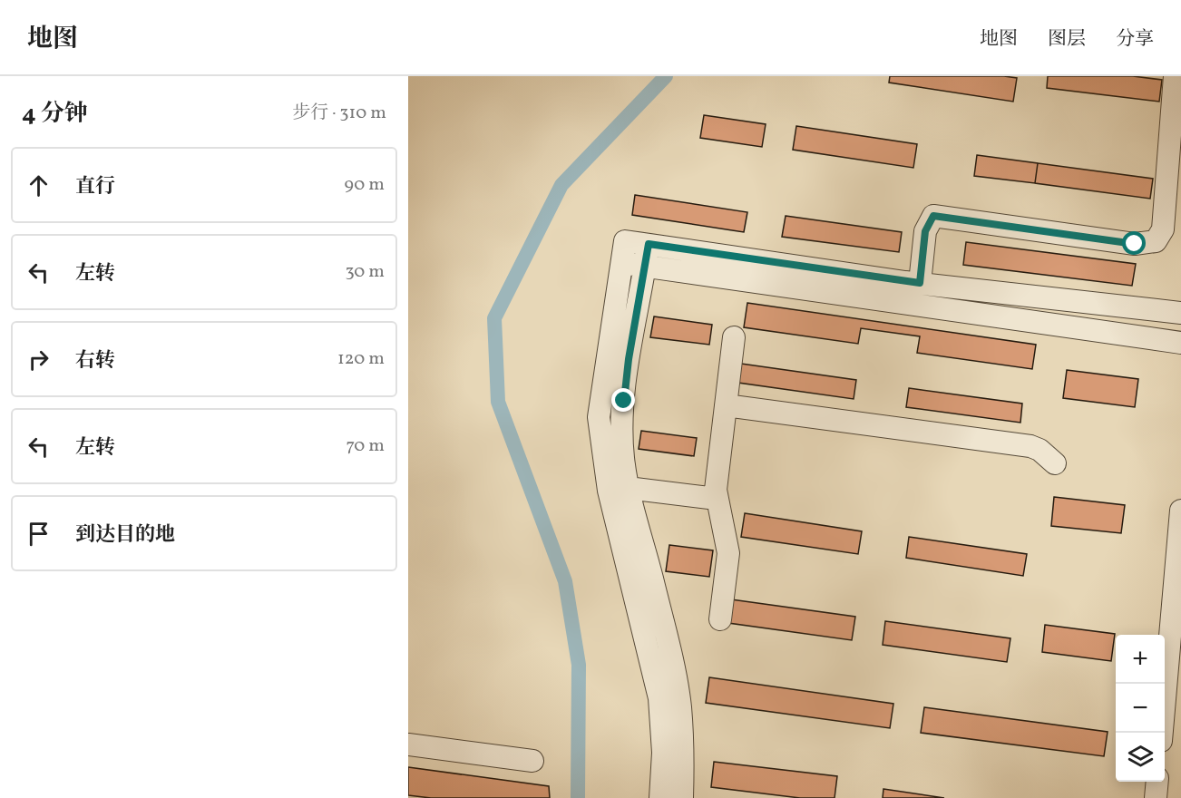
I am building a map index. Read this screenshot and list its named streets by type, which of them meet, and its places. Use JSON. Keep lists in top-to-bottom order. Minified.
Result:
{"page":{"header":"地图","nav":["地图","图层","分享"],"heading":["4 分钟","步行 · 310 m"],"list":[["直行","90 m"],["左转","30 m"],["右转","120 m"],["左转","70 m"],"到达目的地"],"map_buttons":["+","−"]}}
